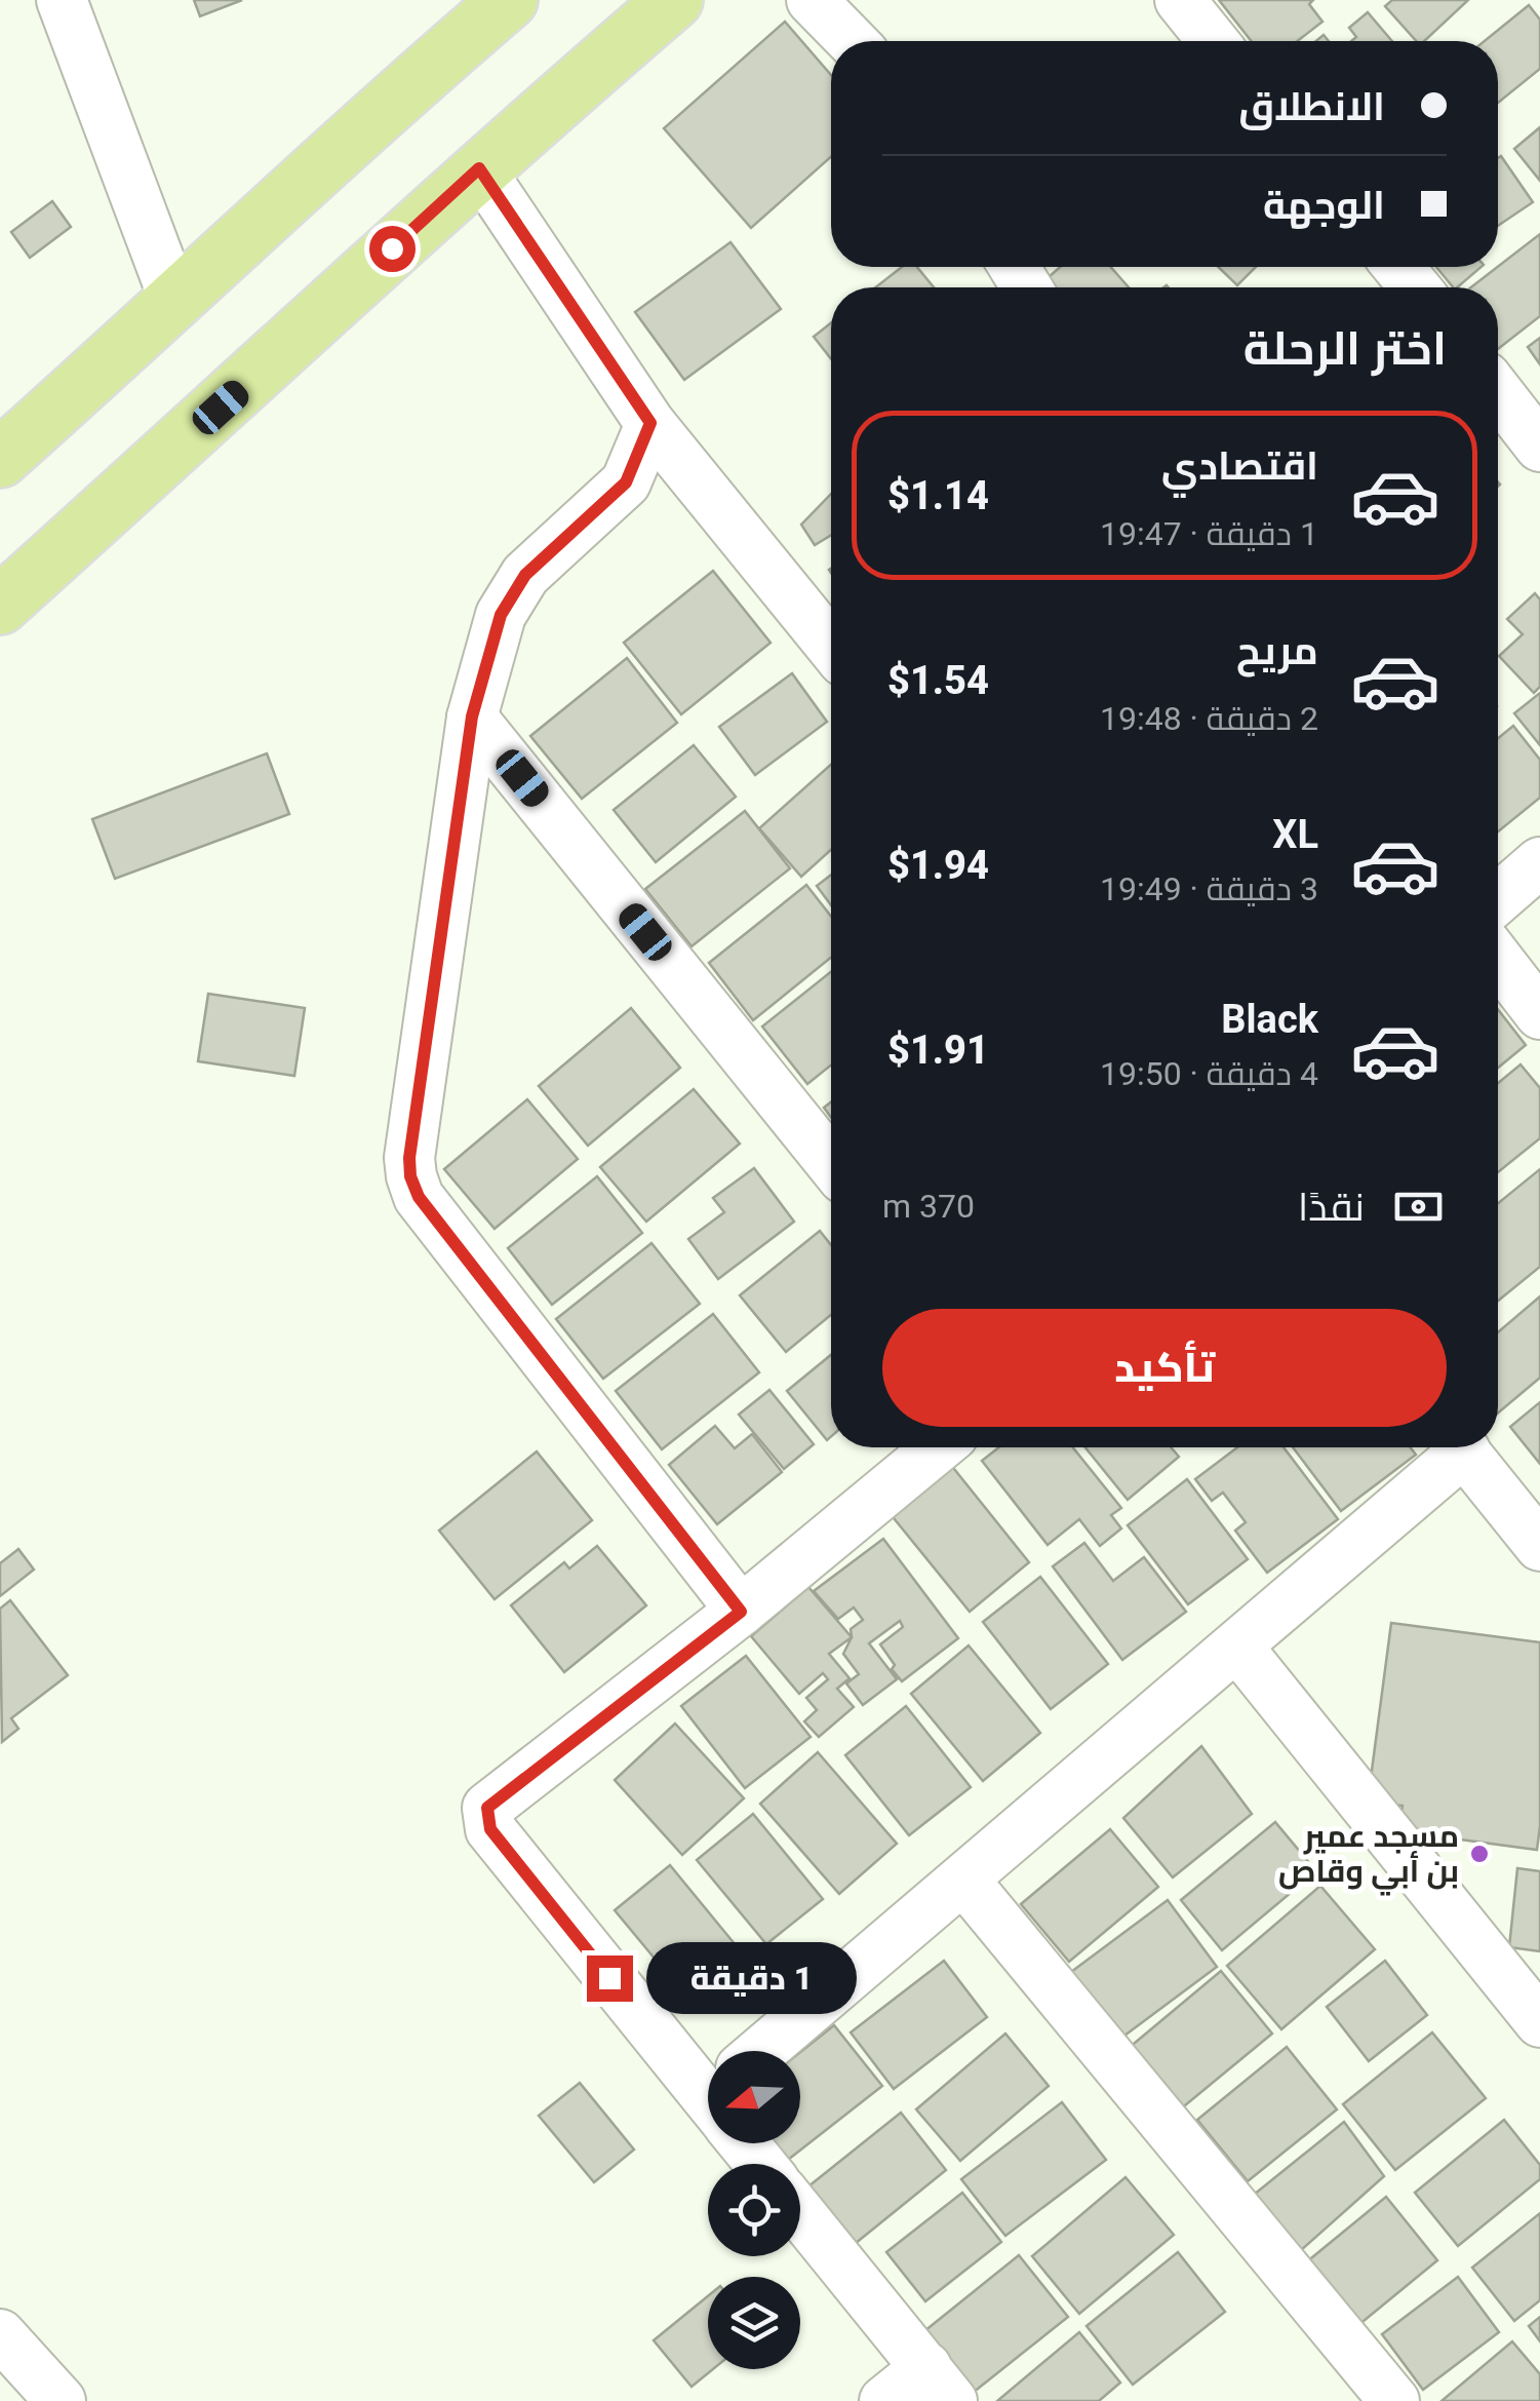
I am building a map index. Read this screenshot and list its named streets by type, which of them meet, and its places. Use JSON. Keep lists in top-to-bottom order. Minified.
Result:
{"places":["مسجد عمير بن أبي وقاص"],"north":"left","page":{"banner":["الانطلاق","الوجهة"],"heading":"اختر الرحلة","list":[{"name":"اقتصادي","note":"1 دقيقة · 19:47","value":"$1.14"},{"name":"مريح","note":"2 دقيقة · 19:48","value":"$1.54"},{"name":"XL","note":"3 دقيقة · 19:49","value":"$1.94"},{"name":"Black","note":"4 دقيقة · 19:50","value":"$1.91"}],"pay":["نقدًا","370 m"],"buttons":"تأكيد","bubble":"1 دقيقة"}}
